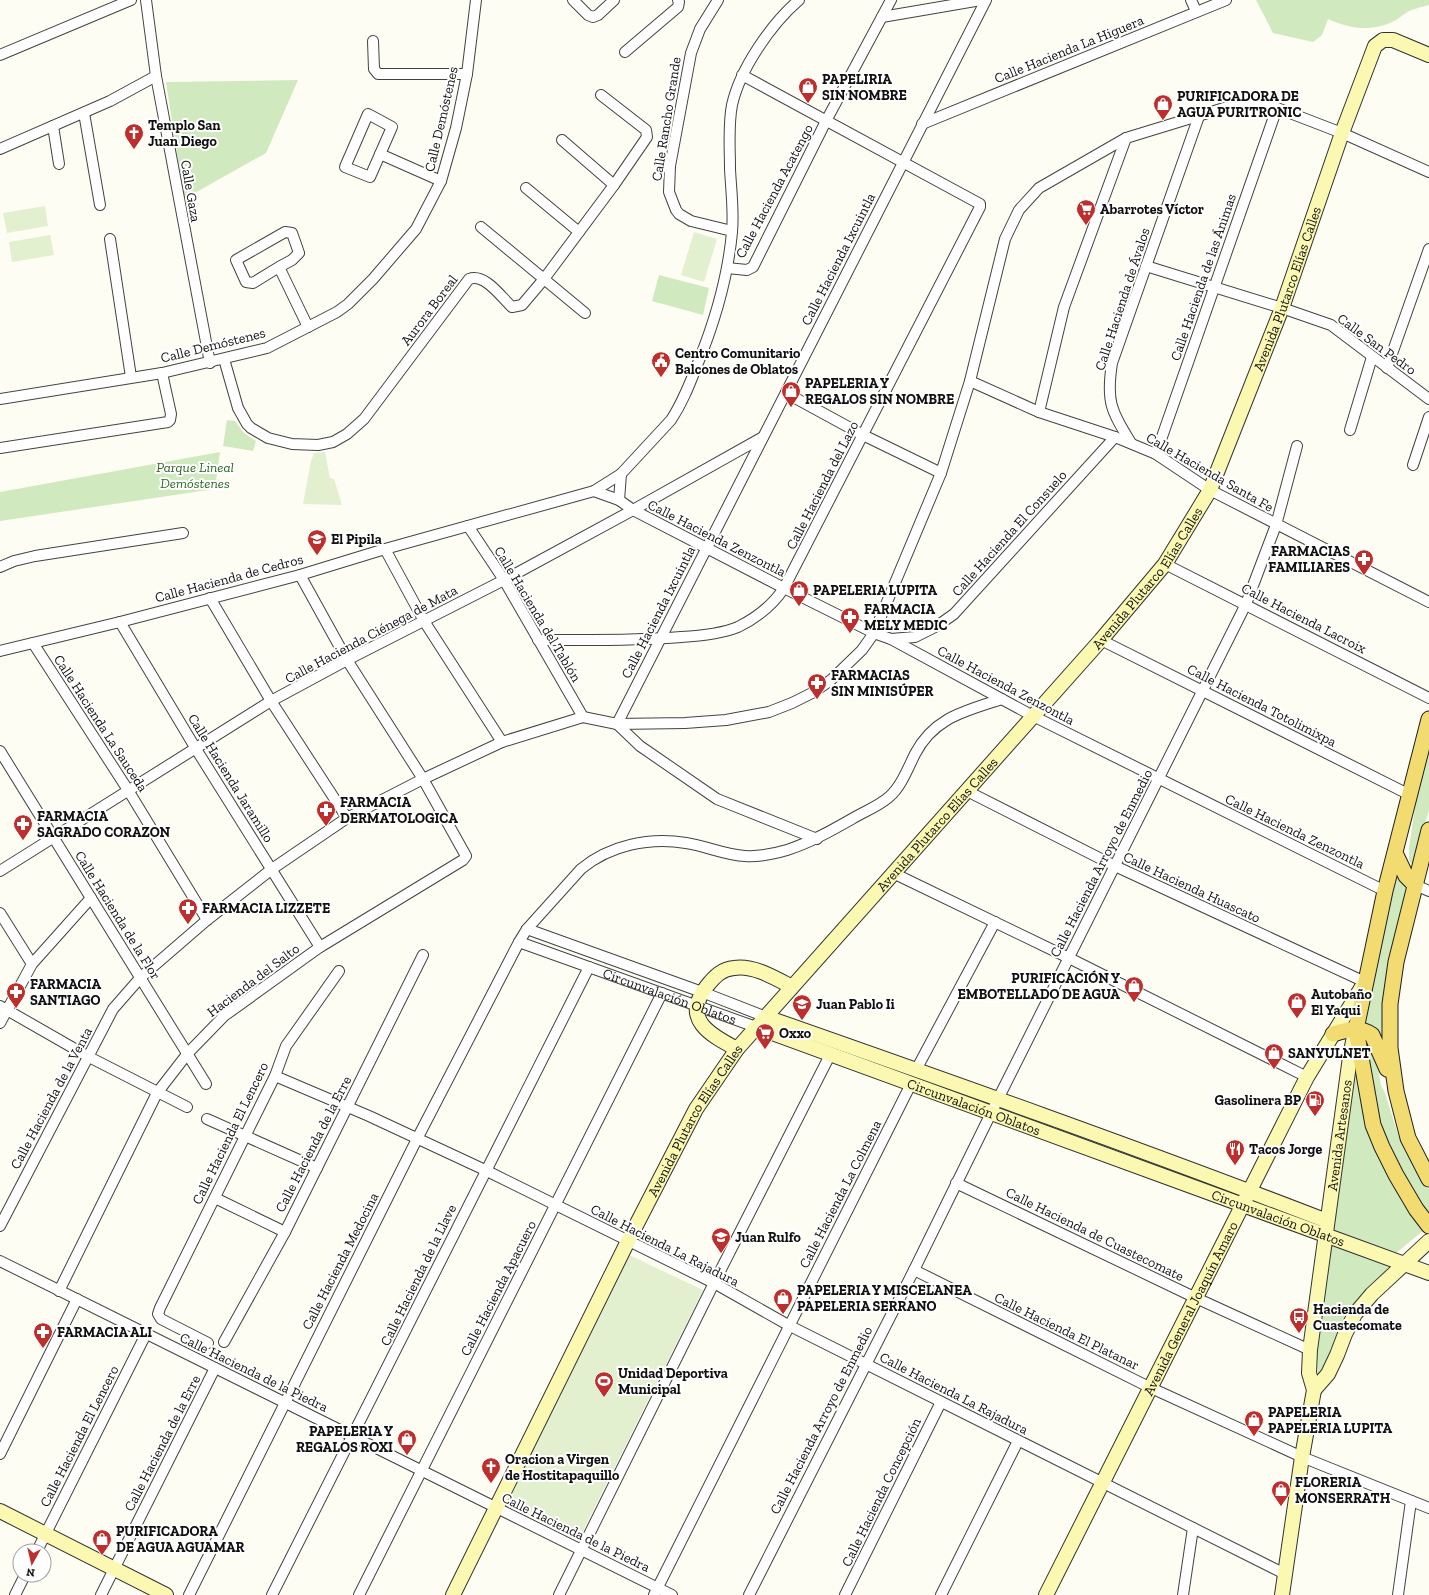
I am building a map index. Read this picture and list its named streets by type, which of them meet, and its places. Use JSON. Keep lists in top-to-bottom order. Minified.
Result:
{"streets":{"main road":["Avenida Artesanos"],"street":["Calle Hacienda La Higuera","Calle Demóstenes","Calle Rancho Grande","Calle Gaza","Calle Hacienda Acatengo","Calle Hacienda Ixcuintla","Calle Hacienda de las Ánimas","Avenida Plutarco Elías Calles","Calle Hacienda de Ávalos","Aurora Boreal","Calle San Pedro","Calle Hacienda Santa Fe","Calle Hacienda del Lazo","Calle Hacienda El Consuelo","Calle Hacienda Zenzontla","Calle Hacienda de Cedros","Calle Hacienda del Tablón","Calle Hacienda Lacroix","Calle Hacienda Ciénega de Mata","Calle Hacienda Totolimixpa","Calle Hacienda La Sauceda","Calle Hacienda Jaramillo","Calle Hacienda Arroyo de Enmedio","Calle Hacienda Huascato","Calle Hacienda de la Flor","Hacienda del Salto","Circunvalación Oblatos","Calle Hacienda de la Venta","Calle Hacienda El Lencero","Calle Hacienda de la Erre","Calle Hacienda La Colmena","Calle Hacienda de Cuastecomate","Calle Hacienda La Rajadura","Calle Hacienda Medocina","Calle Hacienda de la Llave","Calle Hacienda Apacuero","Avenida General Joaquín Amaro","Calle Hacienda El Platanar","Calle Hacienda de la Piedra","Calle Hacienda Concepción"]},"crossings":[["Calle Hacienda La Higuera","Calle Hacienda Ixcuintla"],["Calle Demóstenes","Calle Gaza"],["Calle Demóstenes","Aurora Boreal"],["Calle Rancho Grande","Calle Hacienda de Cedros"],["Calle Hacienda Acatengo","Calle Hacienda de Cedros"],["Calle Hacienda Ixcuintla","Calle Hacienda del Lazo"],["Calle Hacienda Ixcuintla","Calle Hacienda Zenzontla"],["Calle Hacienda Ixcuintla","Calle Hacienda Ciénega de Mata"],["Calle Hacienda Ixcuintla","Calle Hacienda de la Venta"],["Calle Hacienda de las Ánimas","Calle San Pedro"],["Calle Hacienda de las Ánimas","Calle Hacienda Santa Fe"],["Calle Hacienda de las Ánimas","Calle Hacienda de la Venta"],["Avenida Plutarco Elías Calles","Calle San Pedro"],["Avenida Plutarco Elías Calles","Calle Hacienda Santa Fe"],["Avenida Plutarco Elías Calles","Calle Hacienda Zenzontla"],["Avenida Plutarco Elías Calles","Calle Hacienda Lacroix"],["Avenida Plutarco Elías Calles","Calle Hacienda Totolimixpa"],["Avenida Plutarco Elías Calles","Calle Hacienda Huascato"],["Avenida Plutarco Elías Calles","Circunvalación Oblatos"],["Avenida Plutarco Elías Calles","Calle Hacienda de la Venta"],["Avenida Plutarco Elías Calles","Calle Hacienda La Rajadura"],["Avenida Plutarco Elías Calles","Calle Hacienda de la Piedra"],["Calle Hacienda de Ávalos","Calle San Pedro"],["Calle Hacienda de Ávalos","Calle Hacienda Santa Fe"],["Calle Hacienda de Ávalos","Calle Hacienda de la Venta"],["Calle Hacienda Santa Fe","Calle Hacienda El Consuelo"],["Calle Hacienda Santa Fe","Calle Hacienda Arroyo de Enmedio"],["Calle Hacienda Santa Fe","Calle Hacienda de la Venta"],["Calle Hacienda del Lazo","Calle Hacienda Zenzontla"],["Calle Hacienda del Lazo","Calle Hacienda del Tablón"],["Calle Hacienda El Consuelo","Calle Hacienda Zenzontla"],["Calle Hacienda Zenzontla","Calle Hacienda de Cedros"],["Calle Hacienda Zenzontla","Calle Hacienda Ciénega de Mata"],["Calle Hacienda Zenzontla","Calle Hacienda Arroyo de Enmedio"],["Calle Hacienda Zenzontla","Calle Hacienda de la Venta"],["Calle Hacienda Zenzontla","Avenida Artesanos"],["Calle Hacienda Zenzontla","Calle Hacienda Medocina"],["Calle Hacienda de Cedros","Calle Hacienda del Tablón"],["Calle Hacienda de Cedros","Calle Hacienda La Sauceda"],["Calle Hacienda de Cedros","Calle Hacienda Jaramillo"],["Calle Hacienda del Tablón","Calle Hacienda Ciénega de Mata"],["Calle Hacienda del Tablón","Calle Hacienda de la Venta"],["Calle Hacienda Lacroix","Calle Hacienda Arroyo de Enmedio"],["Calle Hacienda Ciénega de Mata","Calle Hacienda La Sauceda"],["Calle Hacienda Ciénega de Mata","Calle Hacienda Jaramillo"],["Calle Hacienda Ciénega de Mata","Calle Hacienda de la Flor"],["Calle Hacienda Totolimixpa","Calle Hacienda Arroyo de Enmedio"],["Calle Hacienda Totolimixpa","Avenida Artesanos"],["Calle Hacienda La Sauceda","Calle Hacienda de la Venta"],["Calle Hacienda Jaramillo","Hacienda del Salto"],["Calle Hacienda Jaramillo","Calle Hacienda de la Venta"],["Calle Hacienda Arroyo de Enmedio","Calle Hacienda Huascato"],["Calle Hacienda Arroyo de Enmedio","Circunvalación Oblatos"],["Calle Hacienda Arroyo de Enmedio","Calle Hacienda de Cuastecomate"],["Calle Hacienda Arroyo de Enmedio","Calle Hacienda La Rajadura"],["Calle Hacienda Arroyo de Enmedio","Calle Hacienda El Platanar"],["Calle Hacienda Huascato","Avenida Artesanos"],["Calle Hacienda Huascato","Avenida General Joaquín Amaro"],["Calle Hacienda de la Flor","Hacienda del Salto"],["Calle Hacienda de la Flor","Calle Hacienda de la Venta"],["Hacienda del Salto","Calle Hacienda de la Venta"],["Hacienda del Salto","Calle Hacienda de la Piedra"],["Circunvalación Oblatos","Avenida Artesanos"],["Circunvalación Oblatos","Calle Hacienda La Colmena"],["Circunvalación Oblatos","Calle Hacienda Medocina"],["Circunvalación Oblatos","Calle Hacienda de la Llave"],["Circunvalación Oblatos","Calle Hacienda Apacuero"],["Circunvalación Oblatos","Avenida General Joaquín Amaro"],["Calle Hacienda El Lencero","Calle Hacienda La Rajadura"],["Calle Hacienda El Lencero","Calle Hacienda de la Piedra"],["Avenida Artesanos","Calle Hacienda de Cuastecomate"],["Avenida Artesanos","Calle Hacienda La Rajadura"],["Avenida Artesanos","Avenida General Joaquín Amaro"],["Avenida Artesanos","Calle Hacienda El Platanar"],["Calle Hacienda de la Erre","Calle Hacienda La Rajadura"],["Calle Hacienda de la Erre","Calle Hacienda de la Piedra"],["Calle Hacienda La Colmena","Calle Hacienda La Rajadura"],["Calle Hacienda La Colmena","Calle Hacienda de la Piedra"],["Calle Hacienda de Cuastecomate","Avenida General Joaquín Amaro"],["Calle Hacienda La Rajadura","Calle Hacienda Medocina"],["Calle Hacienda La Rajadura","Calle Hacienda de la Llave"],["Calle Hacienda La Rajadura","Calle Hacienda Apacuero"],["Calle Hacienda La Rajadura","Avenida General Joaquín Amaro"],["Calle Hacienda La Rajadura","Calle Hacienda Concepción"],["Calle Hacienda Medocina","Calle Hacienda de la Piedra"],["Calle Hacienda de la Llave","Calle Hacienda de la Piedra"],["Calle Hacienda Apacuero","Calle Hacienda de la Piedra"],["Avenida General Joaquín Amaro","Calle Hacienda El Platanar"]],"parks":["Parque Lineal Demóstenes"],"places":{"shop":["PAPELIRIA SIN NOMBRE","PURIFICADORA DE AGUA PURITRONIC","PAPELERIA Y REGALOS SIN NOMBRE","PAPELERIA LUPITA","PURIFICACIÓN Y EMBOTELLADO DE AGUA","Autobaño El Yaqui","SANYULNET","PAPELERIA Y MISCELANEA PAPELERIA SERRANO","PAPELERIA PAPELERIA LUPITA","PAPELERIA Y REGALOS ROXI","FLORERIA MONSERRATH","PURIFICADORA DE AGUA AGUAMAR"],"church":["Templo San Juan Diego","Oracion a Virgen de Hostitapaquillo"],"supermarket":["Abarrotes Víctor","Oxxo"],"public building":["Centro Comunitario Balcones de Oblatos"],"school or university":["El Pipila","Juan Pablo Ii","Juan Rulfo"],"pharmacy":["FARMACIAS FAMILIARES","FARMACIA MELY MEDIC","FARMACIAS SIN MINISÚPER","FARMACIA DERMATOLOGICA","FARMACIA SAGRADO CORAZON","FARMACIA LIZZETE","FARMACIA SANTIAGO","FARMACIA ALI"],"fuel station":["Gasolinera BP"],"restaurant":["Tacos Jorge"],"bus stop":["Hacienda de Cuastecomate"],"sports":["Unidad Deportiva Municipal"]},"north":"bottom"}
